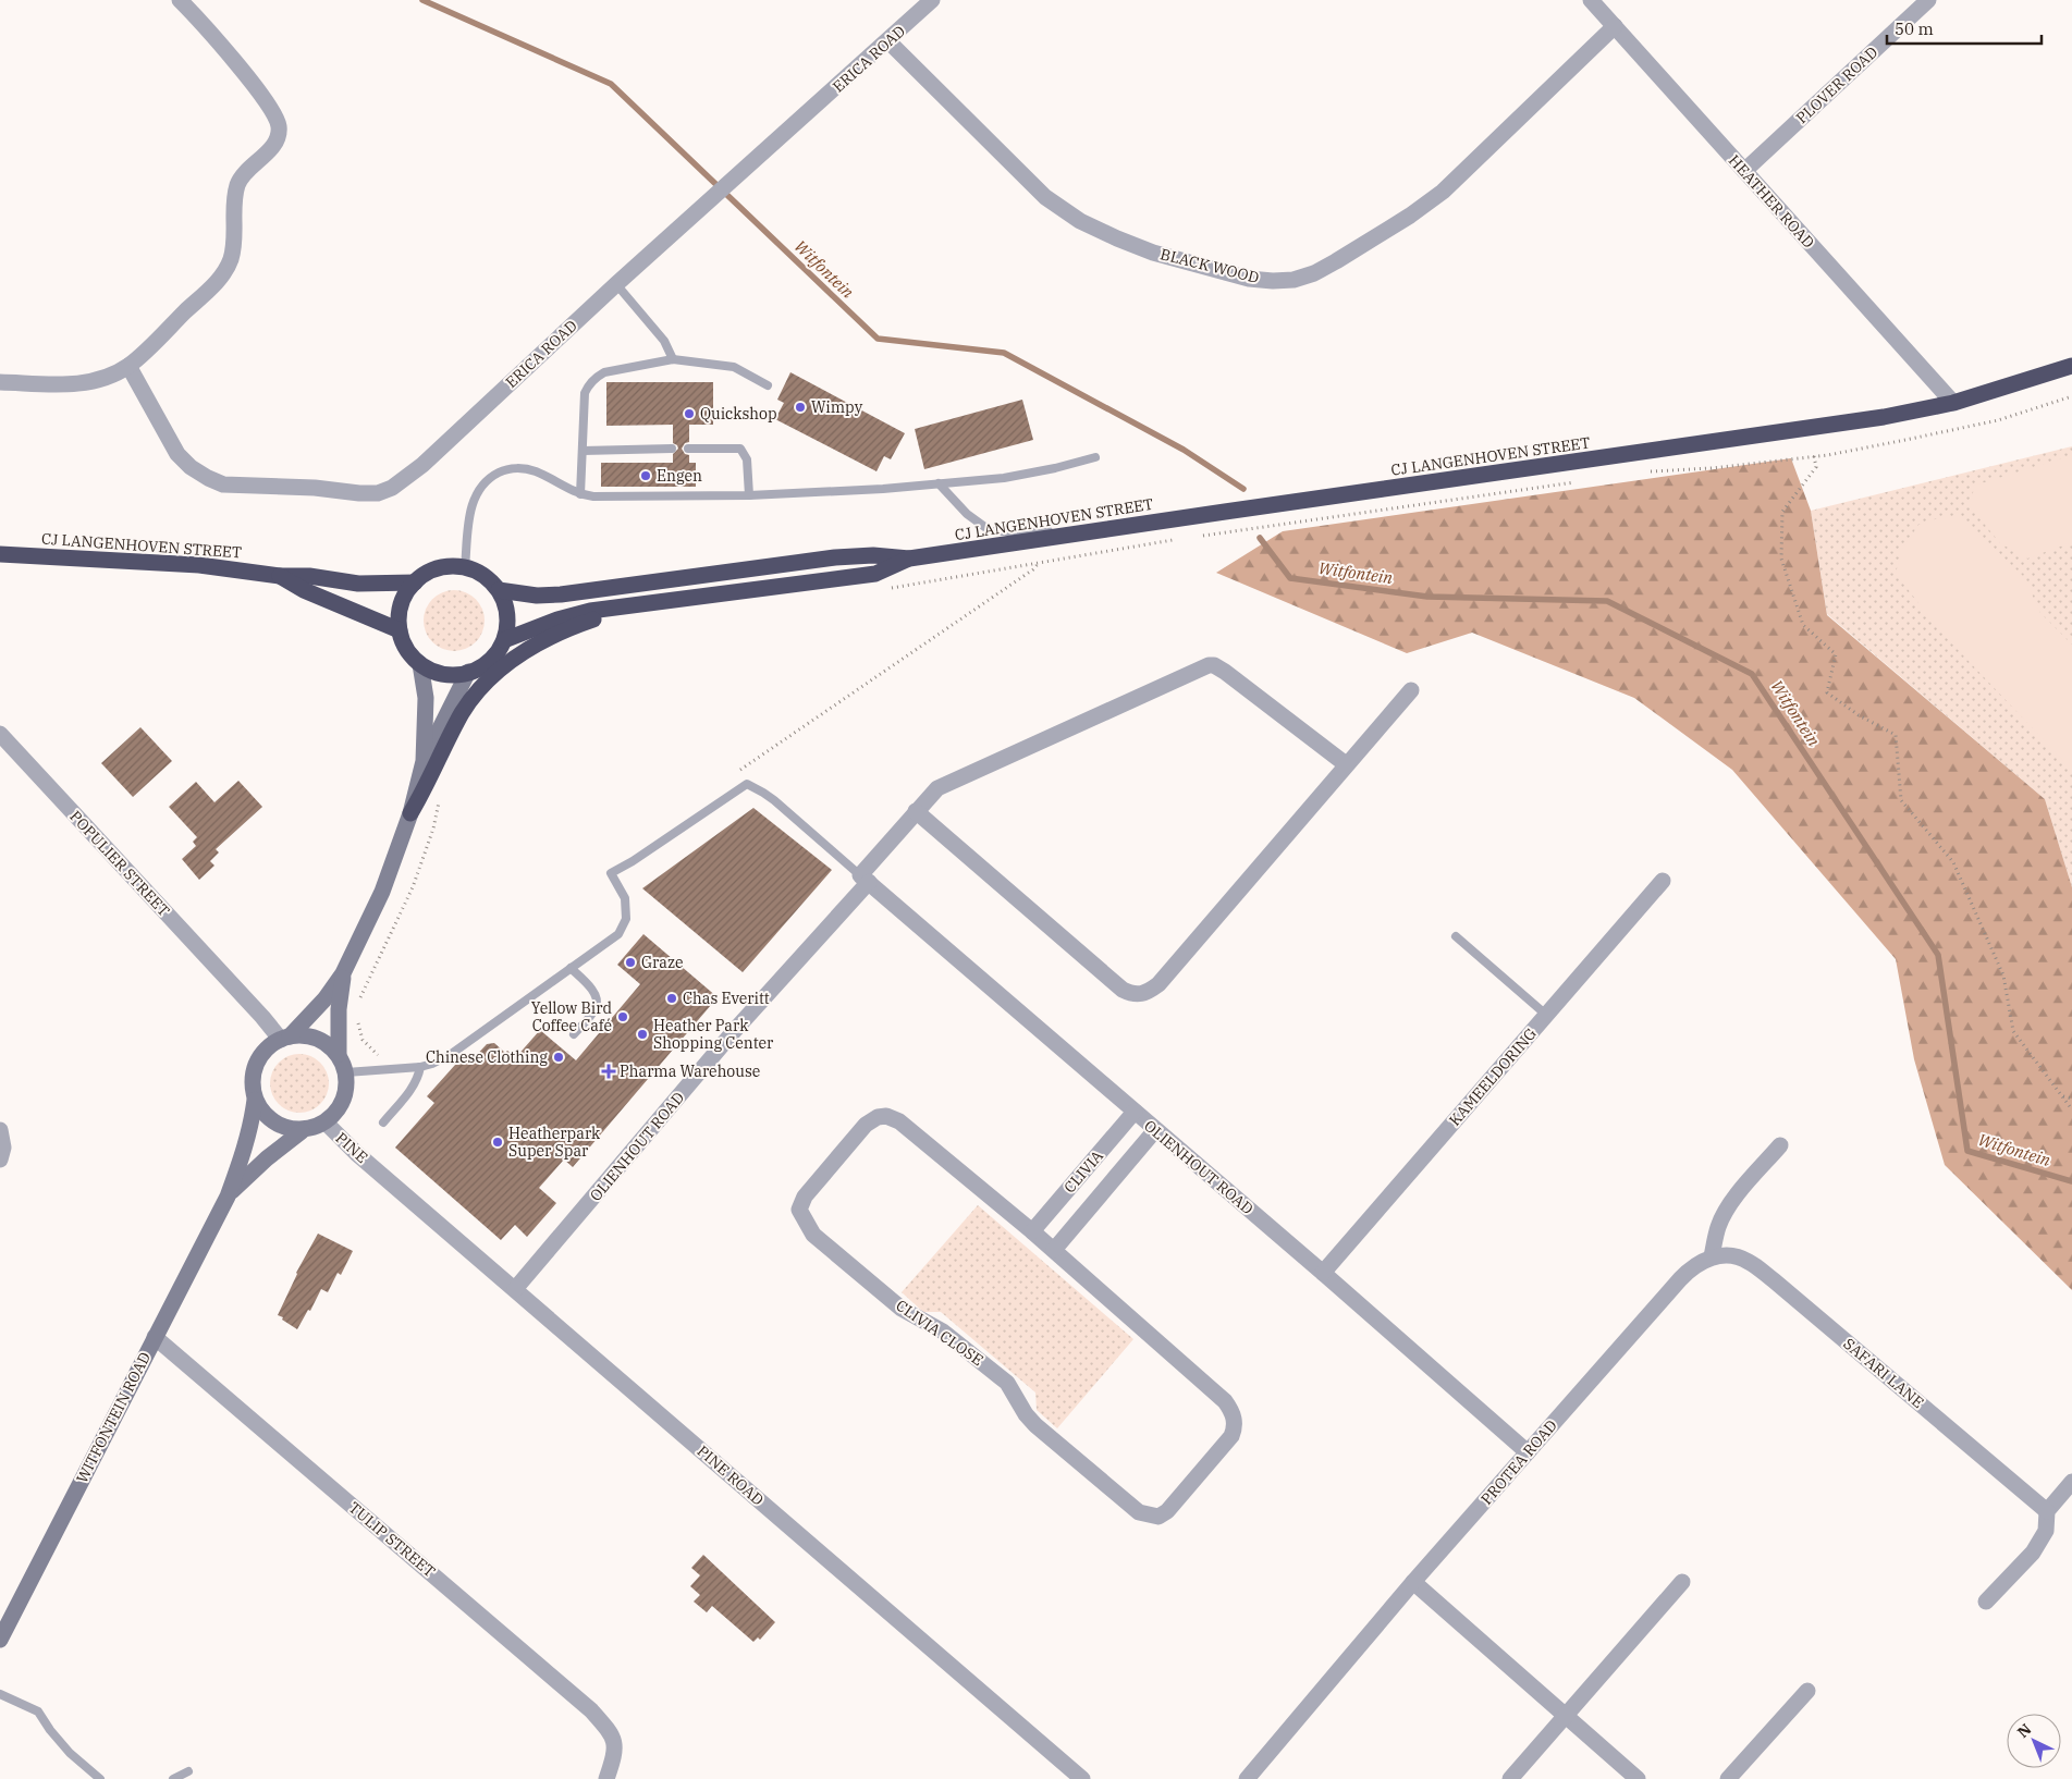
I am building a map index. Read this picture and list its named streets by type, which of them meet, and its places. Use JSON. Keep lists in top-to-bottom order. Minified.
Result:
{"streets":{"highway":["CJ LANGENHOVEN STREET"],"main road":["WITFONTEIN ROAD"],"street":["ERICA ROAD","PLOVER ROAD","HEATHER ROAD","BLACK WOOD","POPULIER STREET","KAMEELDORING","OLIENHOUT ROAD","PINE","CLIVIA","CLIVIA CLOSE","SAFARI LANE","PROTEA ROAD","PINE ROAD","TULIP STREET"]},"crossings":[["ERICA ROAD","BLACK WOOD"],["PLOVER ROAD","HEATHER ROAD"],["HEATHER ROAD","BLACK WOOD"],["HEATHER ROAD","CJ LANGENHOVEN STREET"],["POPULIER STREET","PINE"],["POPULIER STREET","WITFONTEIN ROAD"],["KAMEELDORING","OLIENHOUT ROAD"],["OLIENHOUT ROAD","CLIVIA"],["OLIENHOUT ROAD","PROTEA ROAD"],["OLIENHOUT ROAD","PINE ROAD"],["PINE","WITFONTEIN ROAD"],["PINE","PINE ROAD"],["CLIVIA","CLIVIA CLOSE"],["SAFARI LANE","PROTEA ROAD"],["WITFONTEIN ROAD","TULIP STREET"]],"water":["Witfontein"],"places":{"other":["Wimpy","Quickshop","Engen","Graze","Chas Everitt","Yellow Bird Coffee Café","Heather Park Shopping Center","Chinese Clothing","Heatherpark Super Spar"],"health":["Pharma Warehouse"]},"scale_bar":"50 m","north":"top left"}
